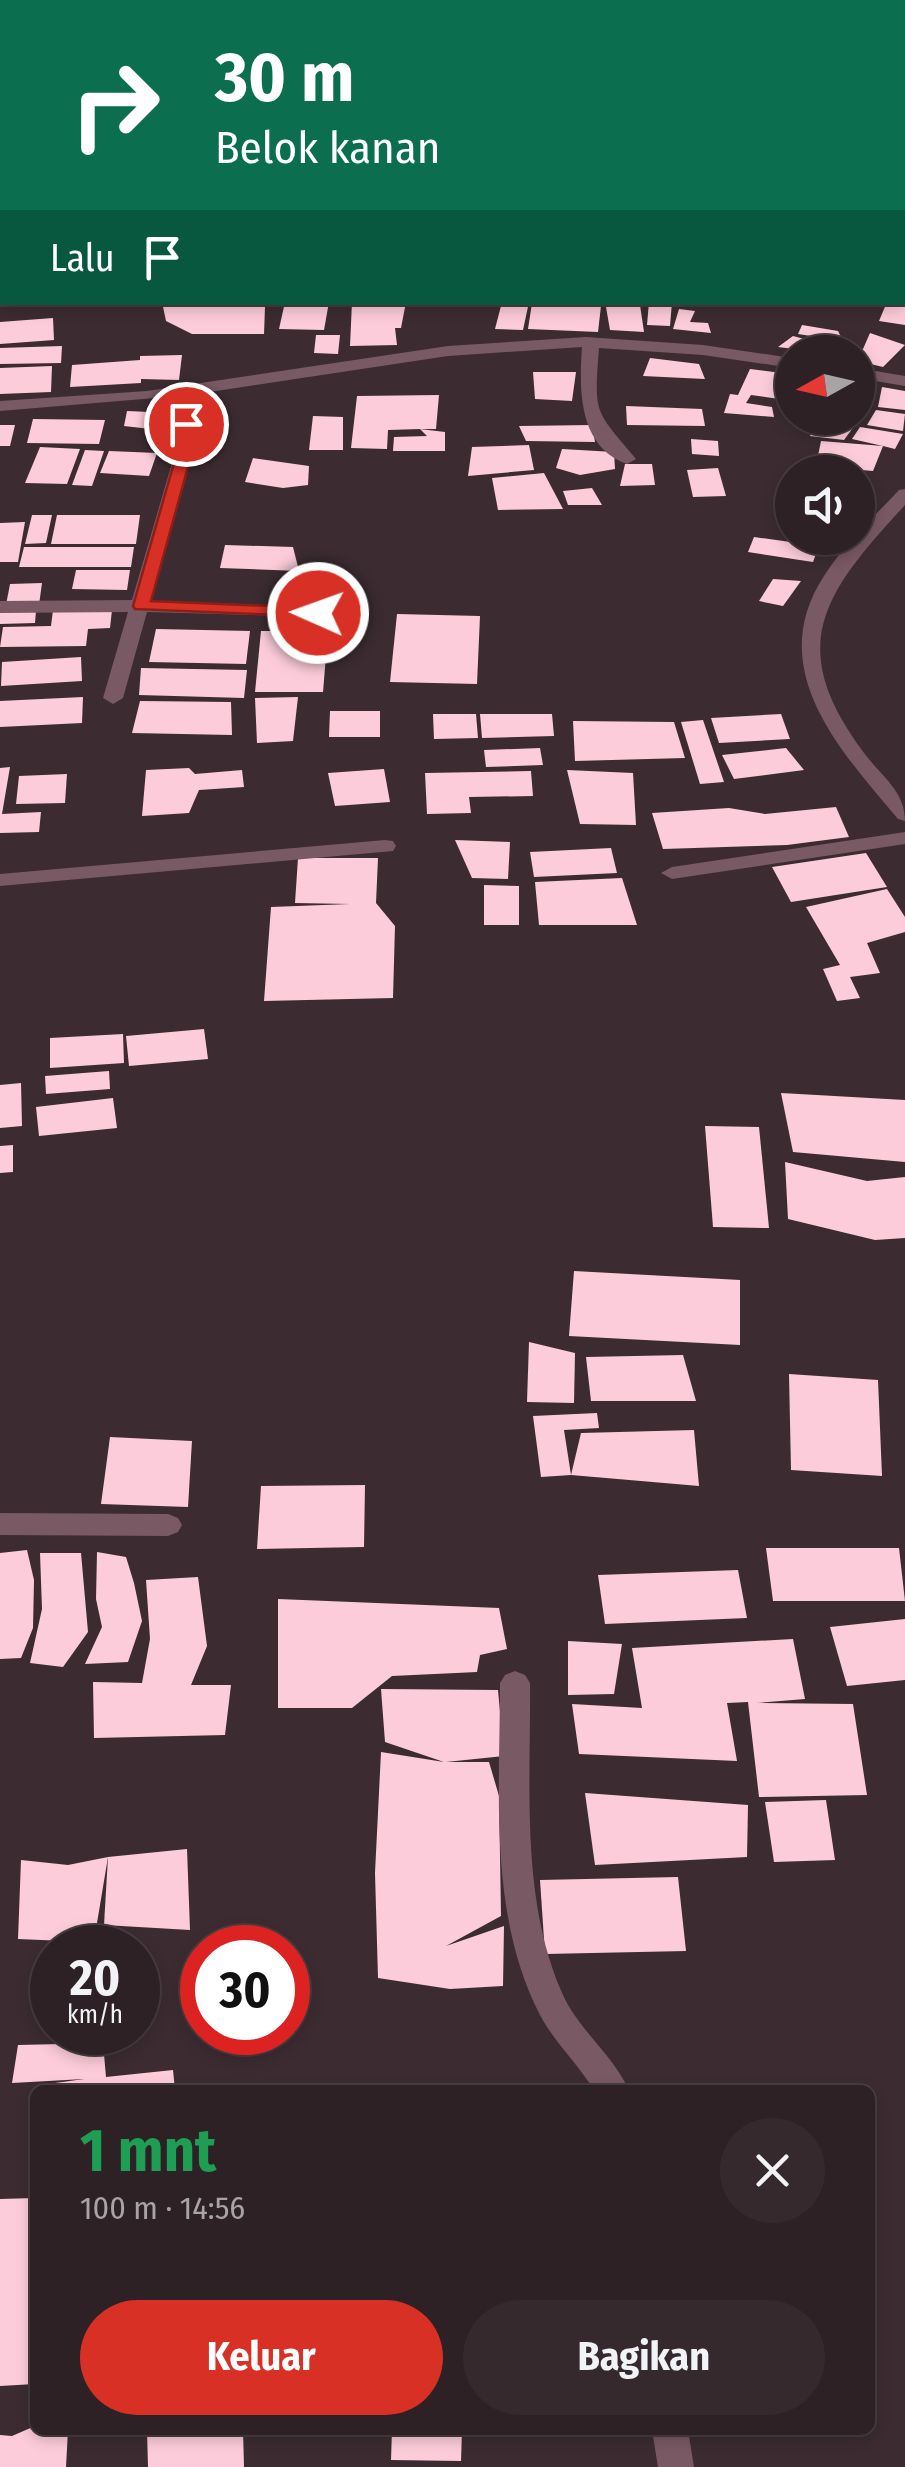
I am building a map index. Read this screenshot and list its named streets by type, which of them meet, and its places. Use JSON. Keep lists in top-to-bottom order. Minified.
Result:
{"north":"left","page":{"turn":["30 m","Belok kanan"],"then":"Lalu","speed":"20 km/h","limit":"30","heading":["1 mnt","100 m · 14:56"],"buttons":["Keluar","Bagikan"]}}
